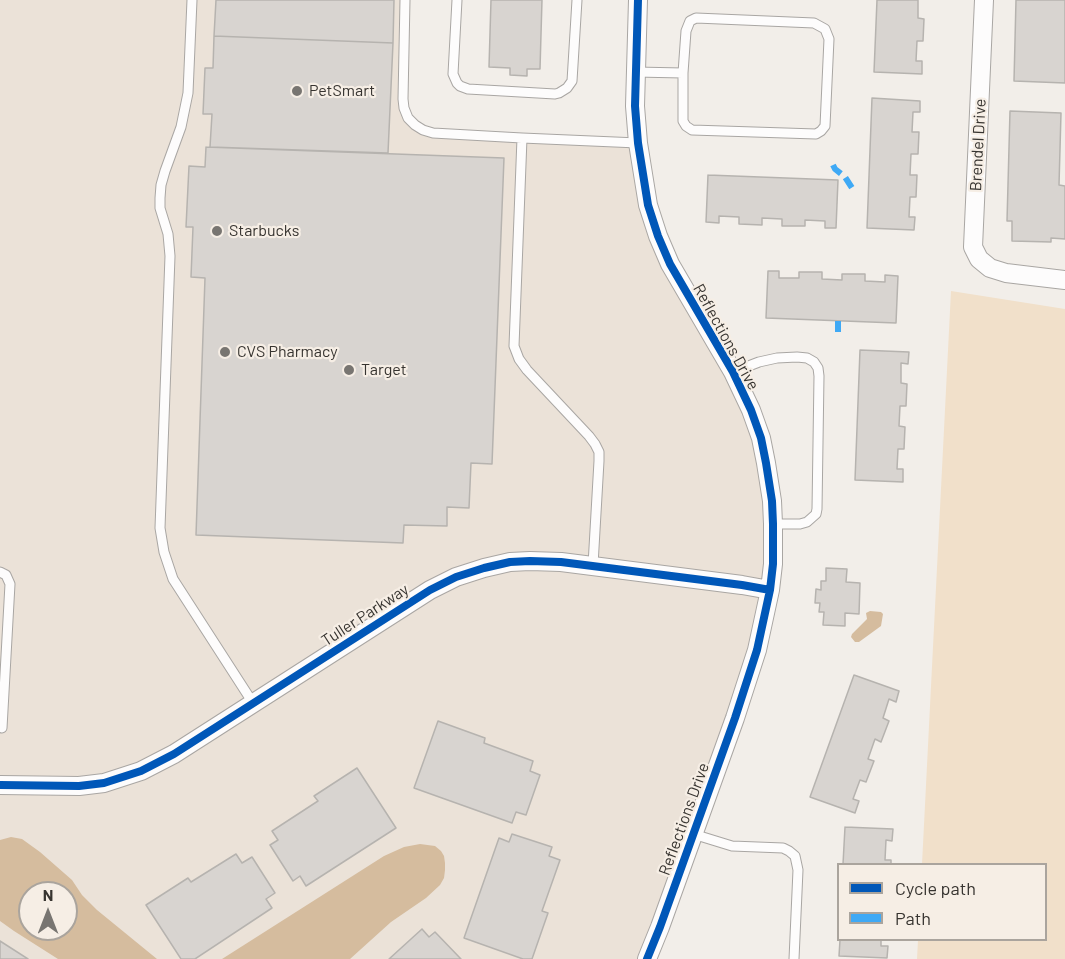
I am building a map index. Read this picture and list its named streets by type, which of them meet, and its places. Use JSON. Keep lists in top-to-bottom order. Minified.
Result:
{"streets":{"street":["Brendel Drive","Reflections Drive","Tuller Parkway"]},"crossings":[["Reflections Drive","Tuller Parkway"]],"places":["PetSmart","Starbucks","CVS Pharmacy","Target"],"legend":["Cycle path","Path"],"north":"top"}
